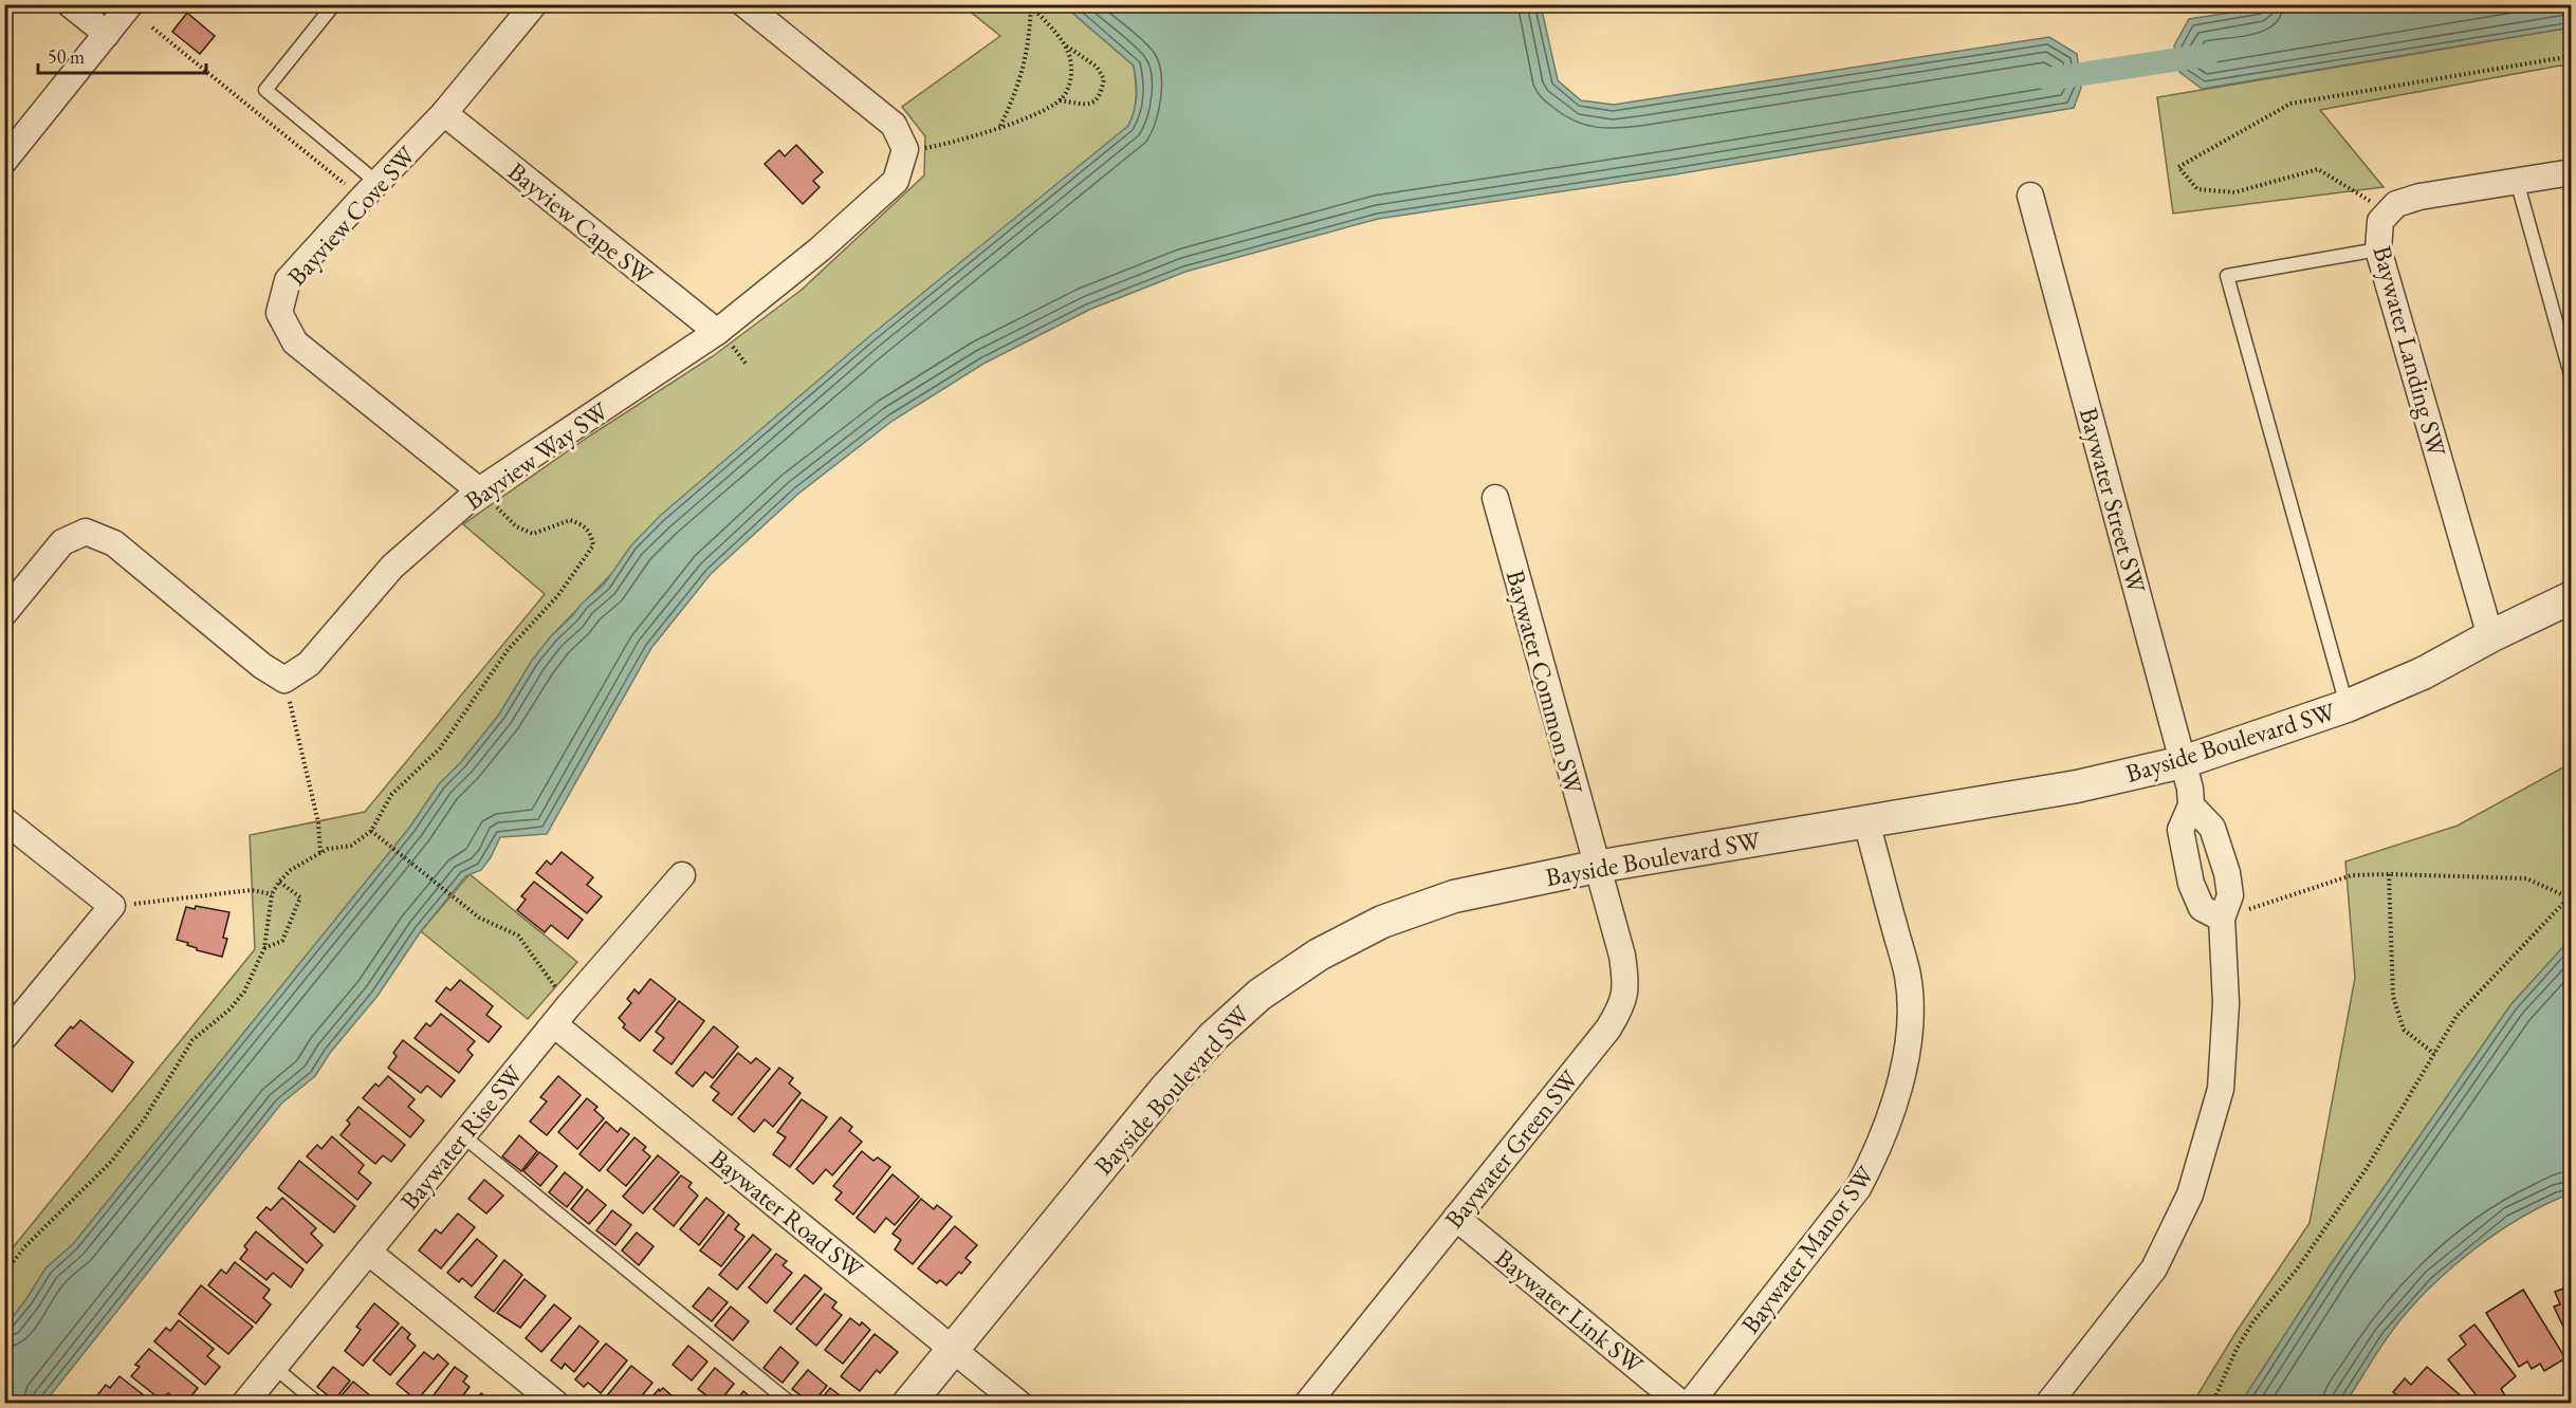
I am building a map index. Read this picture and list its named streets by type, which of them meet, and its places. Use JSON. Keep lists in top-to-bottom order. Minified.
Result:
{"streets":{"street":["Bayview Cove SW","Bayview Cape SW","Baywater Landing SW","Bayview Way SW","Baywater Street SW","Baywater Common SW","Bayside Boulevard SW","Baywater Rise SW","Baywater Green SW","Baywater Road SW","Baywater Manor SW","Baywater Link SW"]},"crossings":[["Bayview Cove SW","Bayview Cape SW"],["Bayview Cove SW","Bayview Way SW"],["Bayview Cape SW","Bayview Way SW"],["Baywater Landing SW","Bayside Boulevard SW"],["Baywater Street SW","Bayside Boulevard SW"],["Baywater Common SW","Bayside Boulevard SW"],["Baywater Common SW","Baywater Green SW"],["Bayside Boulevard SW","Baywater Green SW"],["Bayside Boulevard SW","Baywater Road SW"],["Bayside Boulevard SW","Baywater Manor SW"],["Baywater Rise SW","Baywater Road SW"],["Baywater Green SW","Baywater Link SW"]],"scale_bar":"50 m"}
